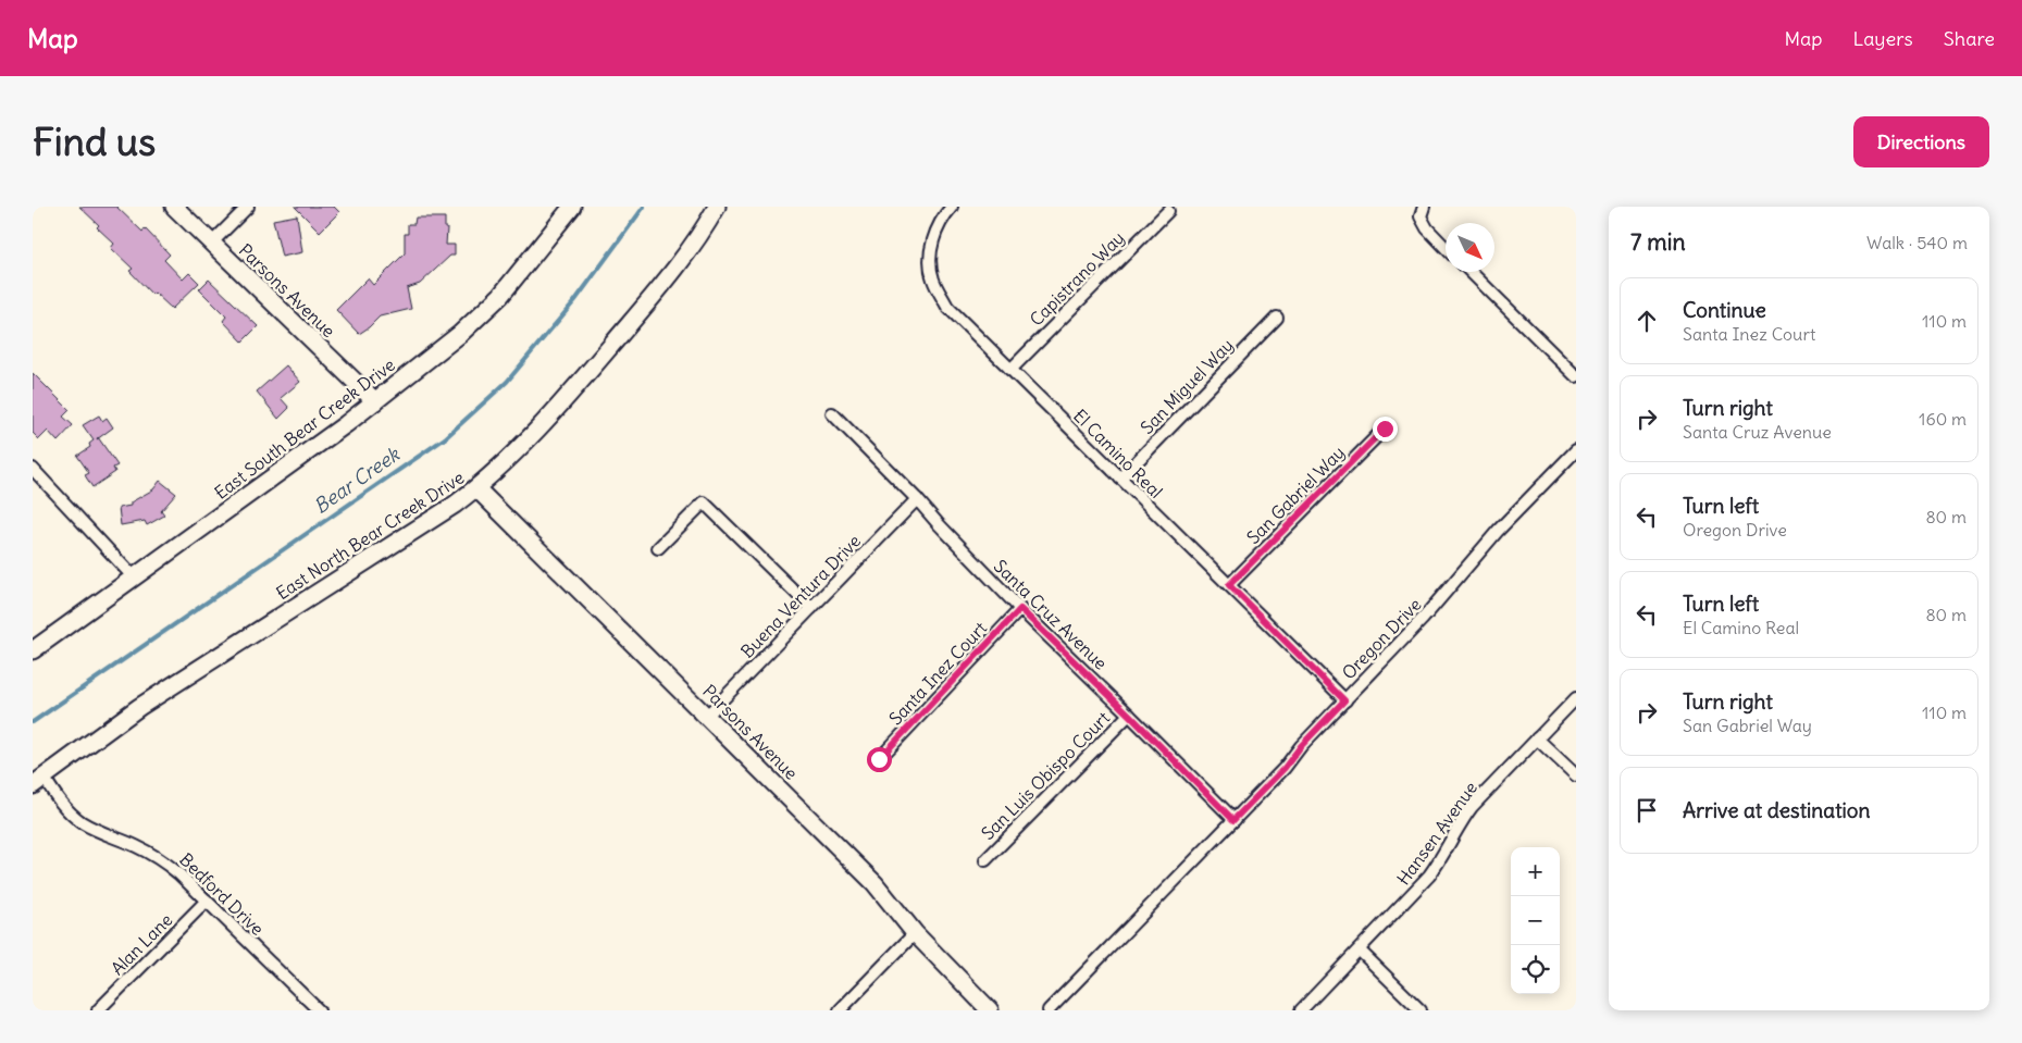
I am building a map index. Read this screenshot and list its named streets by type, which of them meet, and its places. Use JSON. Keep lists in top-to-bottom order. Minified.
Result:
{"streets":{"street":["Capistrano Way","Parsons Avenue","San Miguel Way","East South Bear Creek Drive","El Camino Real","San Gabriel Way","East North Bear Creek Drive","Buena Ventura Drive","Santa Cruz Avenue","Oregon Drive","Santa Inez Court","San Luis Obispo Court","Hansen Avenue","Bedford Drive","Alan Lane"]},"crossings":[["Capistrano Way","El Camino Real"],["Parsons Avenue","East South Bear Creek Drive"],["Parsons Avenue","East North Bear Creek Drive"],["Parsons Avenue","Buena Ventura Drive"],["San Miguel Way","El Camino Real"],["El Camino Real","San Gabriel Way"],["El Camino Real","Oregon Drive"],["East North Bear Creek Drive","Bedford Drive"],["Buena Ventura Drive","Santa Cruz Avenue"],["Santa Cruz Avenue","Oregon Drive"],["Santa Cruz Avenue","Santa Inez Court"],["Santa Cruz Avenue","San Luis Obispo Court"],["Bedford Drive","Alan Lane"]],"water":["Bear Creek"],"north":"bottom right","page":{"header":"Map","nav":["Map","Layers","Share"],"buttons":"Directions","title":"Find us","heading":["7 min","Walk · 540 m"],"list":[["Continue","Santa Inez Court","110 m"],["Turn right","Santa Cruz Avenue","160 m"],["Turn left","Oregon Drive","80 m"],["Turn left","El Camino Real","80 m"],["Turn right","San Gabriel Way","110 m"],"Arrive at destination"],"map_buttons":["+","−"]}}
